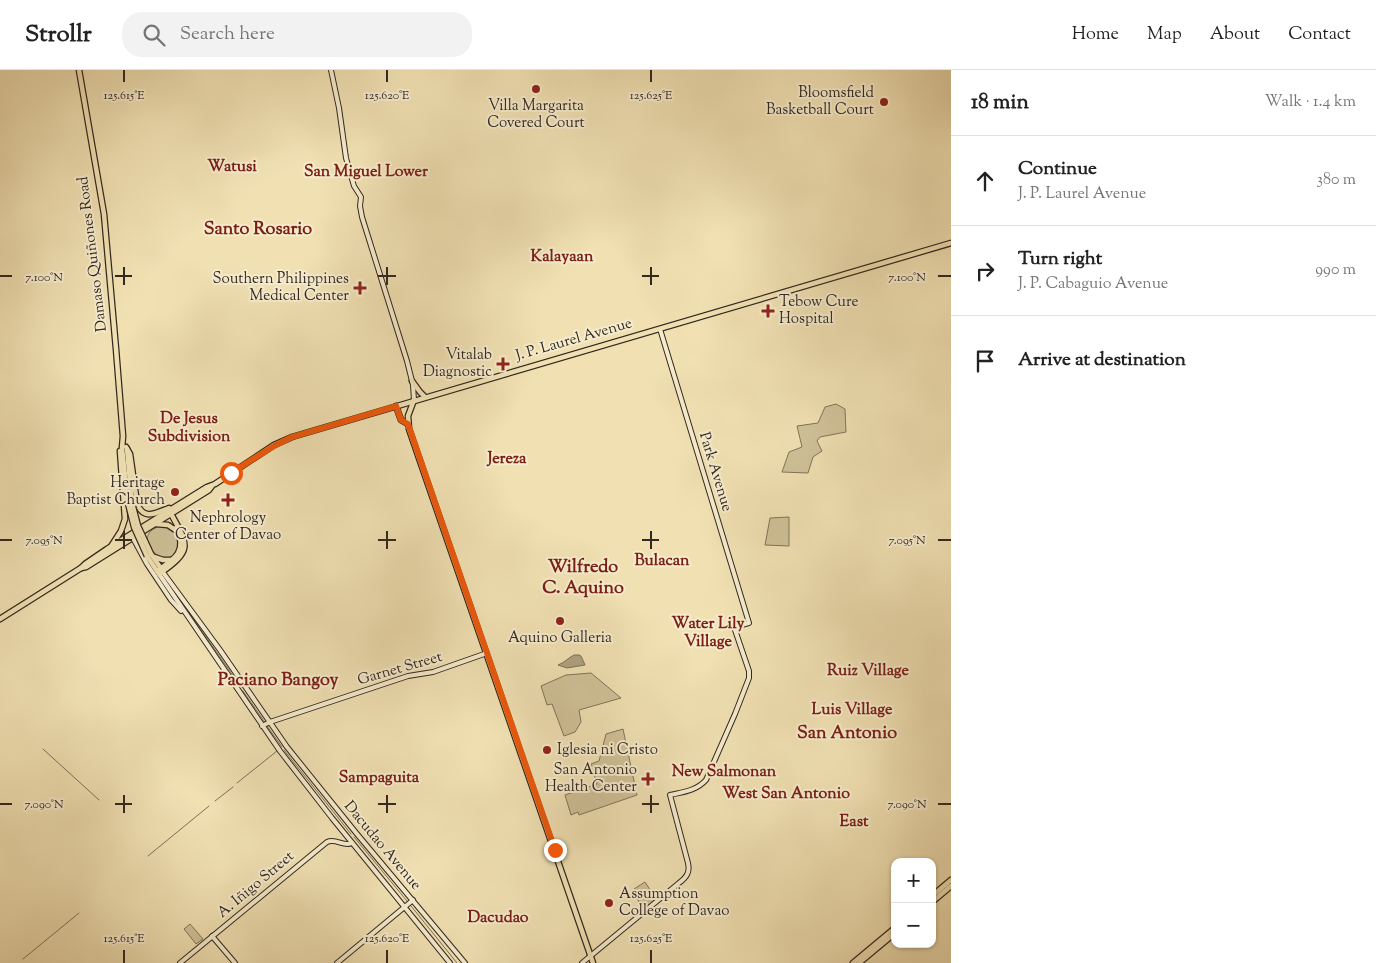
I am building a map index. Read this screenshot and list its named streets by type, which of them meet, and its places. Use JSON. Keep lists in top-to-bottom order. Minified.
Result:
{"streets":{"main road":["Damaso Quiñones Road","J. P. Laurel Avenue","Park Avenue","Garnet Street","Dacudao Avenue","A. Iñigo Street"]},"crossings":[["Damaso Quiñones Road","Dacudao Avenue"],["J. P. Laurel Avenue","Park Avenue"],["J. P. Laurel Avenue","Dacudao Avenue"],["Garnet Street","Dacudao Avenue"],["Dacudao Avenue","A. Iñigo Street"]],"districts":["Watusi","San Miguel Lower","Santo Rosario","Kalayaan","De Jesus Subdivision","Jereza","Bulacan","Wilfredo C. Aquino","Water Lily Village","Ruiz Village","Paciano Bangoy","Luis Village","San Antonio","New Salmonan","Sampaguita","West San Antonio","East","Dacudao"],"places":{"other":["Villa Margarita Covered Court","Bloomsfield Basketball Court","Heritage Baptist Church","Aquino Galleria","Iglesia ni Cristo","Assumption College of Davao"],"health":["Southern Philippines Medical Center","Tebow Cure Hospital","Vitalab Diagnostic","Nephrology Center of Davao","San Antonio Health Center"]},"page":{"header":"Strollr","search":"Search here","nav":["Home","Map","About","Contact"],"heading":["18 min","Walk · 1.4 km"],"list":[["Continue","J. P. Laurel Avenue","380 m"],["Turn right","J. P. Cabaguio Avenue","990 m"],"Arrive at destination"],"map_buttons":["+","−"]},"coordinates":["125.615°E","125.620°E","125.625°E","7.100°N","7.095°N","7.090°N"]}
